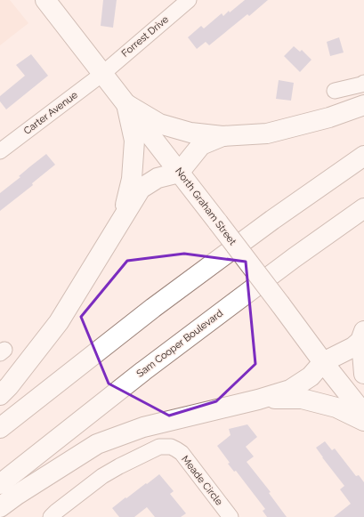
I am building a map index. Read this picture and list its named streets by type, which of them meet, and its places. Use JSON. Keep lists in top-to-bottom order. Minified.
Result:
{"streets":{"main road":["North Graham Street","Sam Cooper Boulevard"],"street":["Forrest Drive","Carter Avenue","Meade Circle"]},"crossings":[["Forrest Drive","Carter Avenue"],["Forrest Drive","North Graham Street"],["Carter Avenue","North Graham Street"]]}
